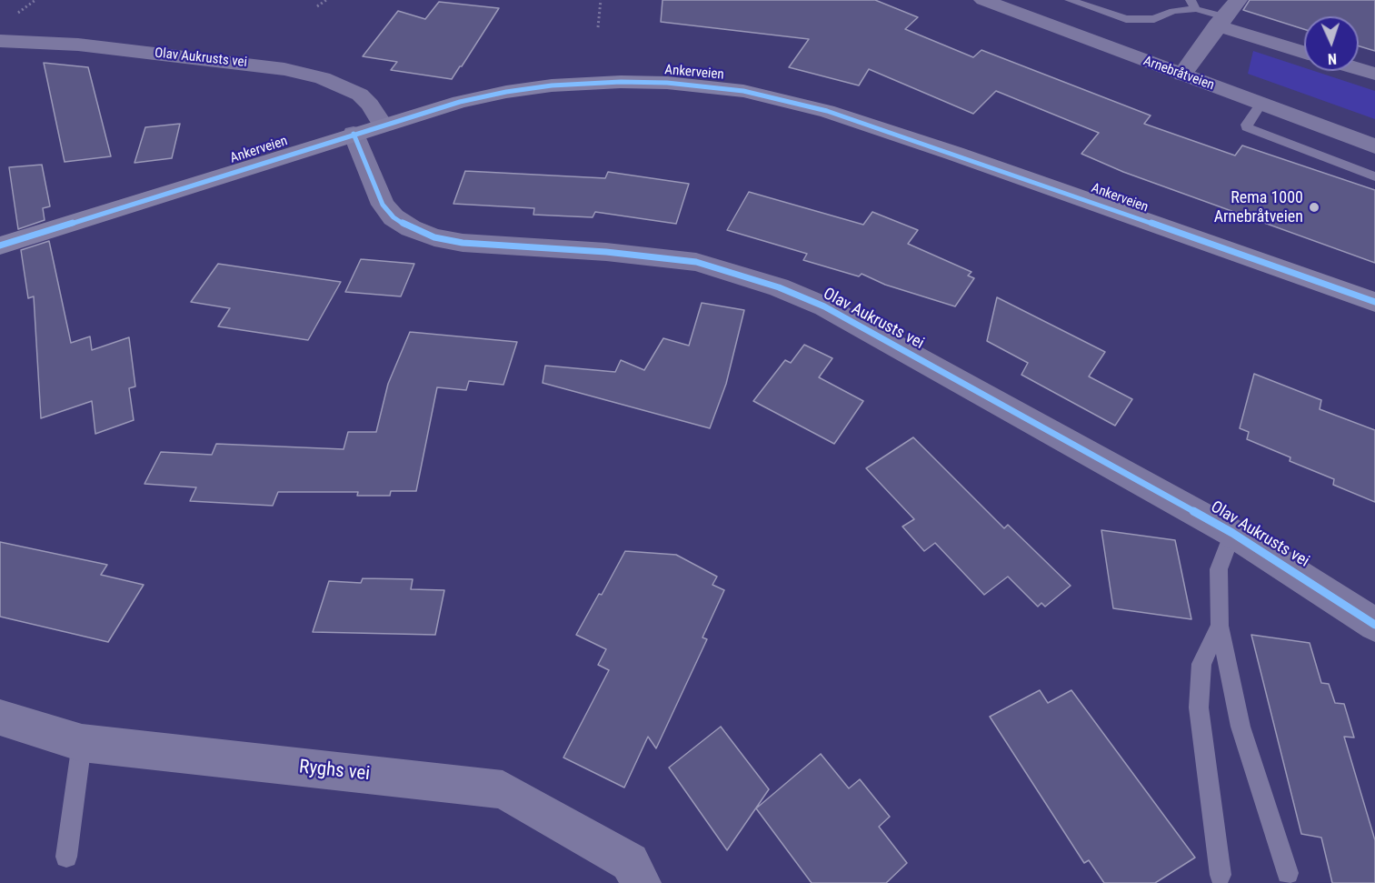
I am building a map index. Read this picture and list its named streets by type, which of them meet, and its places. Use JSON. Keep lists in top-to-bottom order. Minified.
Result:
{"streets":{"main road":["Ankerveien"],"street":["Olav Aukrusts vei","Arnebråtveien","Ryghs vei"]},"crossings":[["Olav Aukrusts vei","Ankerveien"]],"places":["Rema 1000 Arnebråtveien"],"north":"bottom"}
